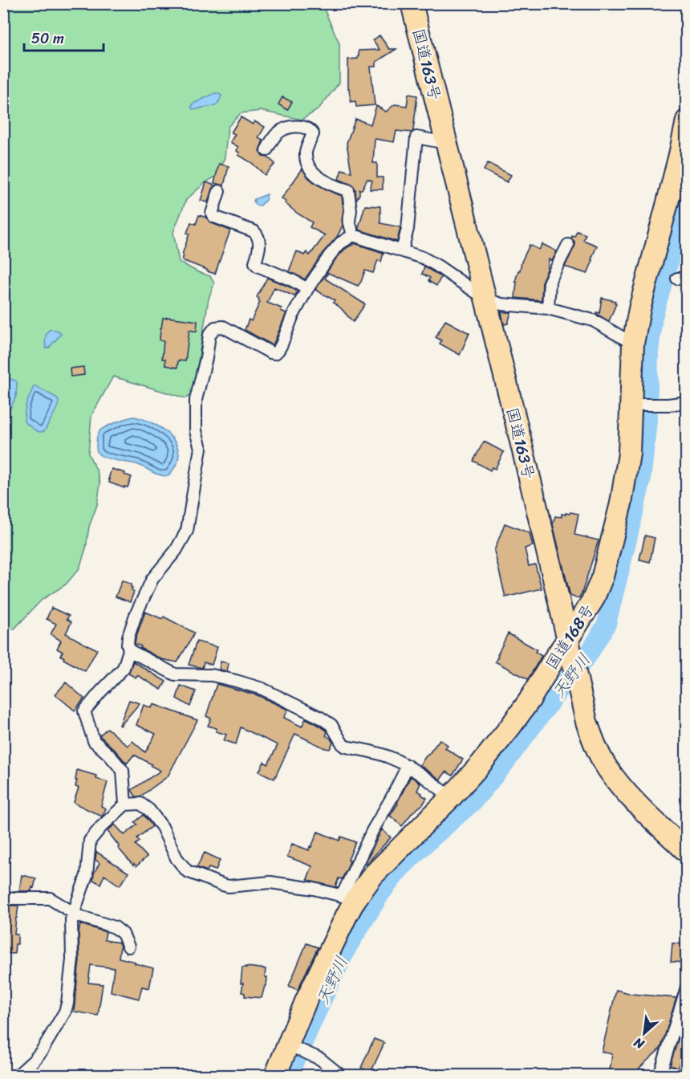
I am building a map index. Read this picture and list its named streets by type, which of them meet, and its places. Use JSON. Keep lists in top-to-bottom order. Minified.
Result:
{"streets":{"highway":["国道163号","国道168号"]},"crossings":[["国道163号","国道168号"]],"water":["天野川"],"scale_bar":"50 m","north":"bottom left"}
